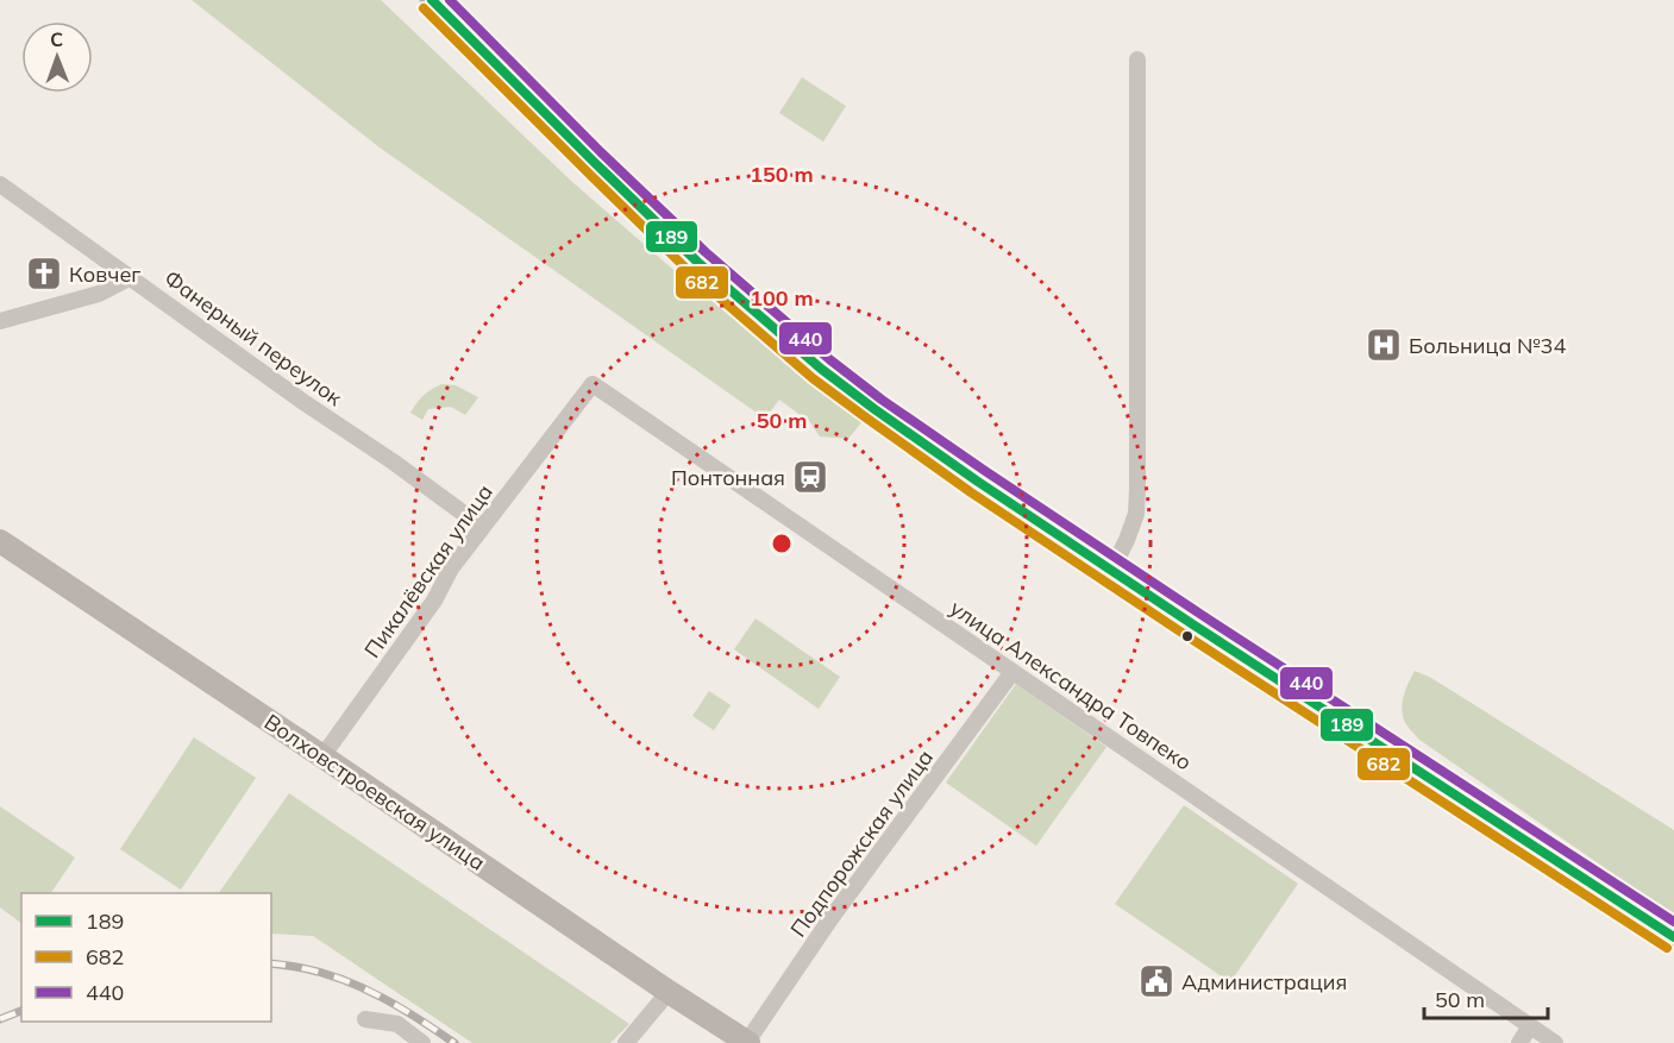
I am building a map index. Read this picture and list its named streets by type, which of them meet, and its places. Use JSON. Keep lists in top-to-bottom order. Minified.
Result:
{"streets":{"street":["Фанерный переулок","Пикалёвская улица","улица Александра Товпеко","Волховстроевская улица","Подпорожская улица"]},"crossings":[["Фанерный переулок","Пикалёвская улица"],["Пикалёвская улица","улица Александра Товпеко"],["Пикалёвская улица","Волховстроевская улица"],["улица Александра Товпеко","Подпорожская улица"],["Волховстроевская улица","Подпорожская улица"]],"places":{"church":["Ковчег"],"hospital":["Больница №34"],"station":["Понтонная"],"public building":["Администрация"]},"lines":["transit line 189","transit line 440","transit line 682"],"legend":["189","682","440"],"scale_bar":"50 m","north":"top","rings":["150 m","100 m","50 m"]}
